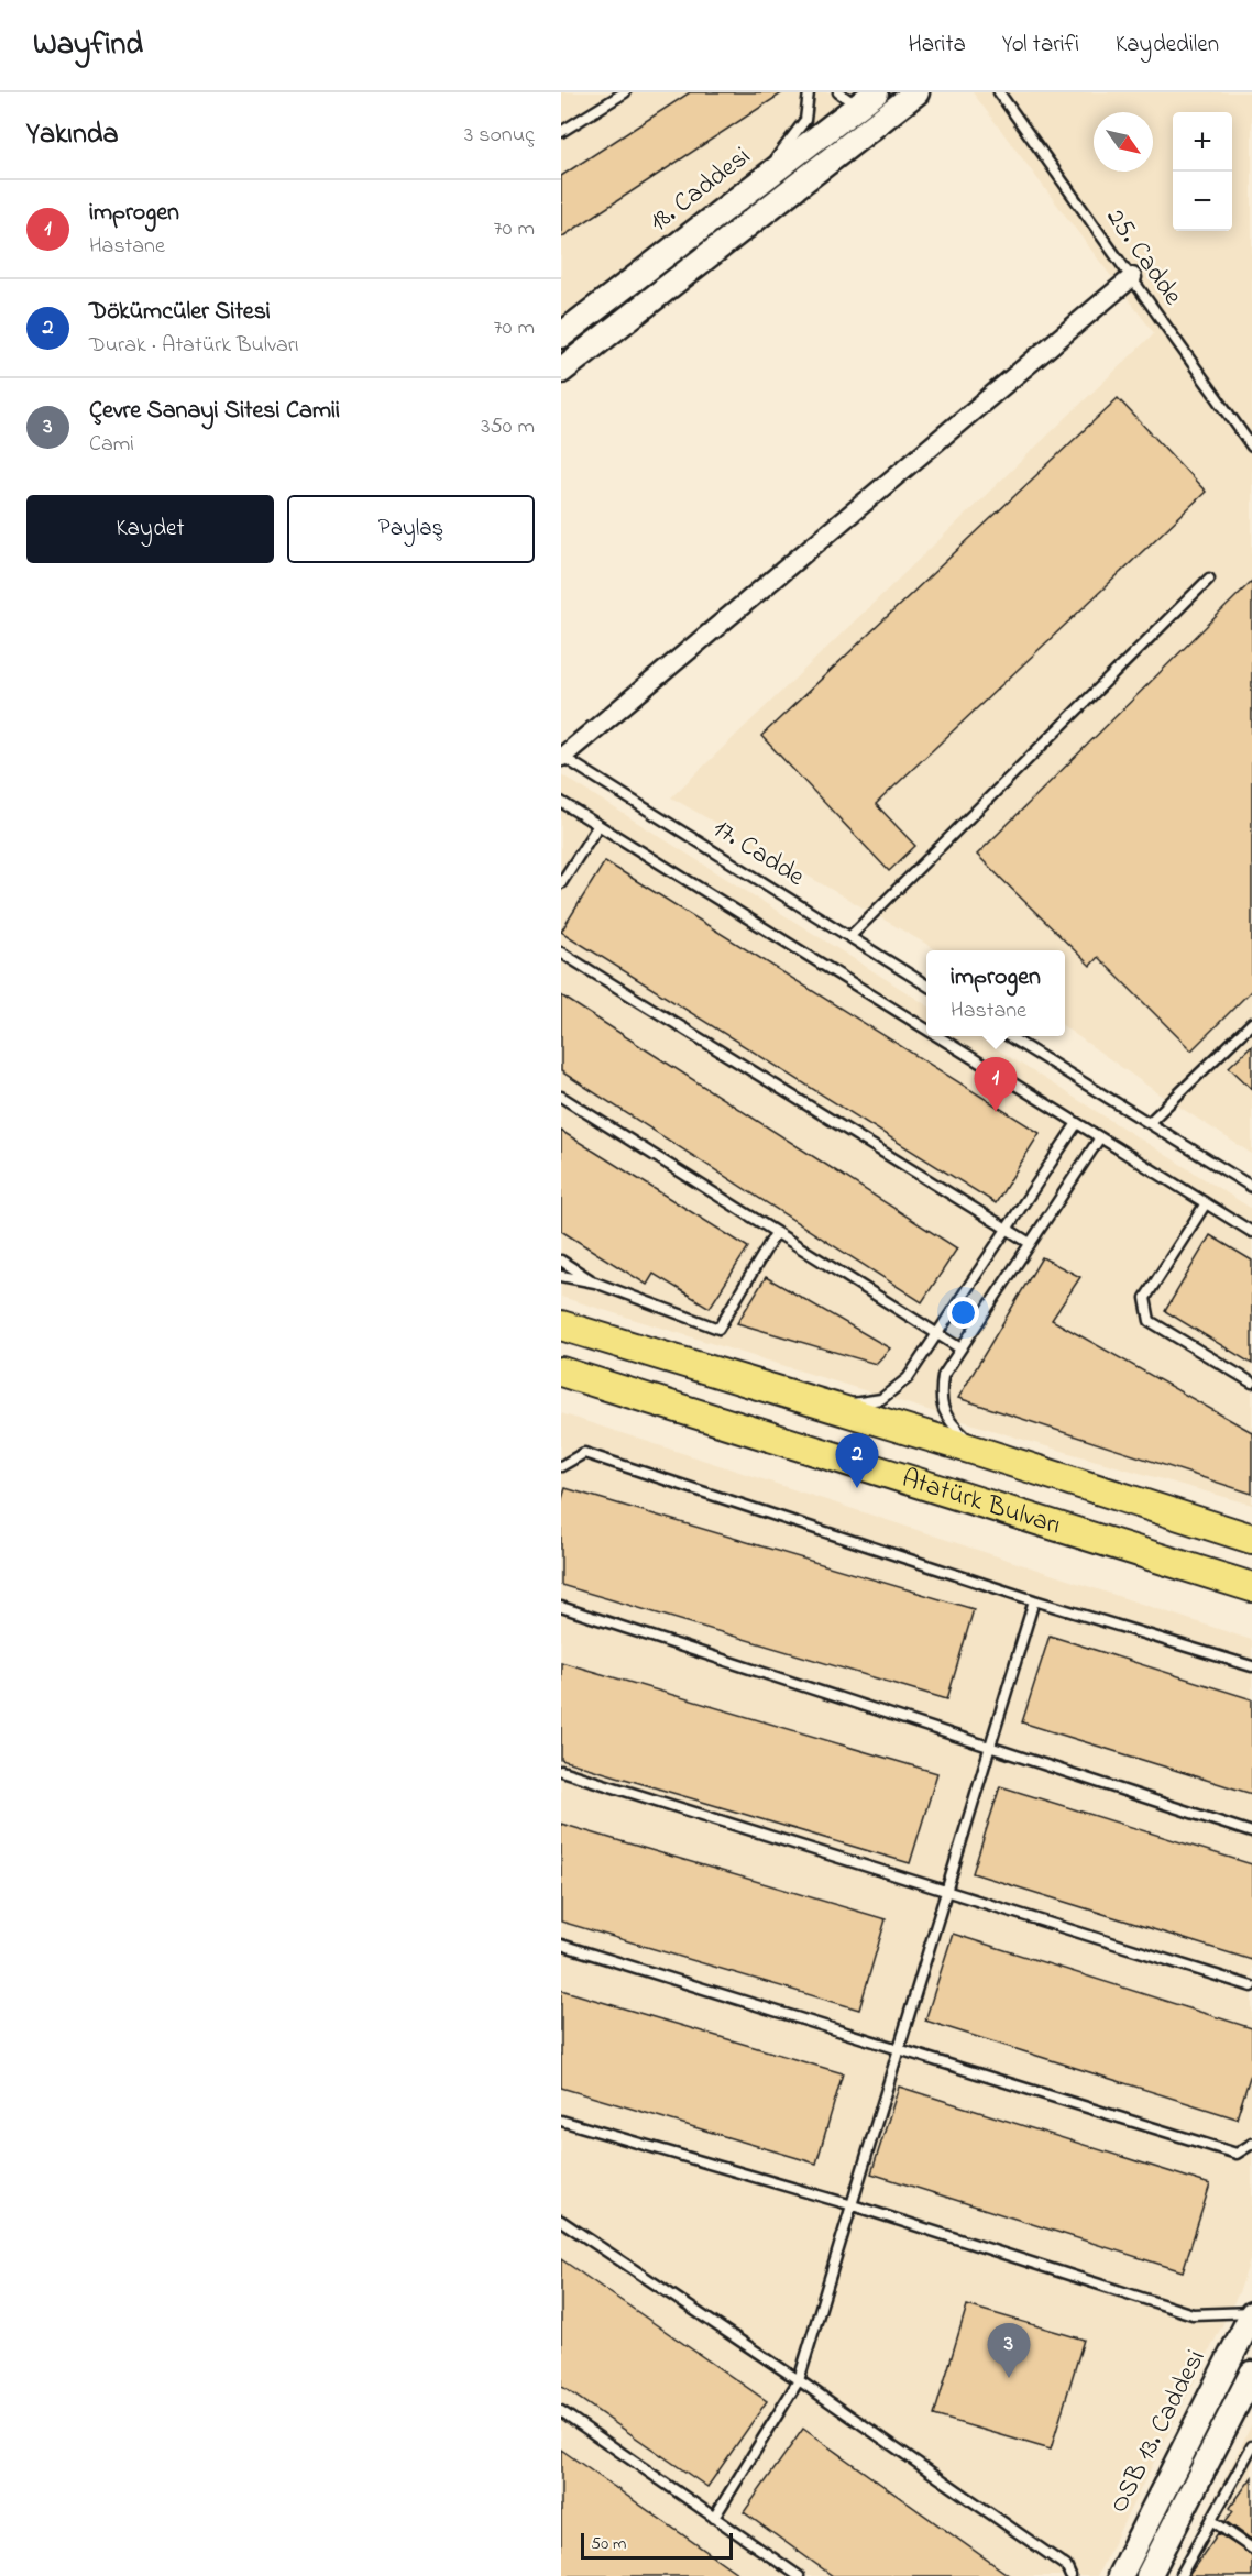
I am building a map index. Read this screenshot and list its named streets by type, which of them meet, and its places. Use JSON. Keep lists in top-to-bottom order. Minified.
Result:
{"streets":{"main road":["Atatürk Bulvarı"],"street":["18. Caddesi","OSB 13. Caddesi"],"lane":["25. Cadde","17. Cadde"]},"scale_bar":"50 m","north":"bottom right","page":{"header":"Wayfind","nav":["Harita","Yol tarifi","Kaydedilen"],"heading":["Yakında","3 sonuç"],"map_buttons":["+","−"],"list":[{"mark":"1","name":"improgen","note":"Hastane","value":"70 m"},{"mark":"2","name":"Dökümcüler Sitesi","note":"Durak · Atatürk Bulvarı","value":"70 m"},{"mark":"3","name":"Çevre Sanayi Sitesi Camii","note":"Cami","value":"350 m"}],"buttons":["Kaydet","Paylaş"],"popup":["improgen","Hastane"],"pins":["1","2","3"],"scale":"50 m"}}
